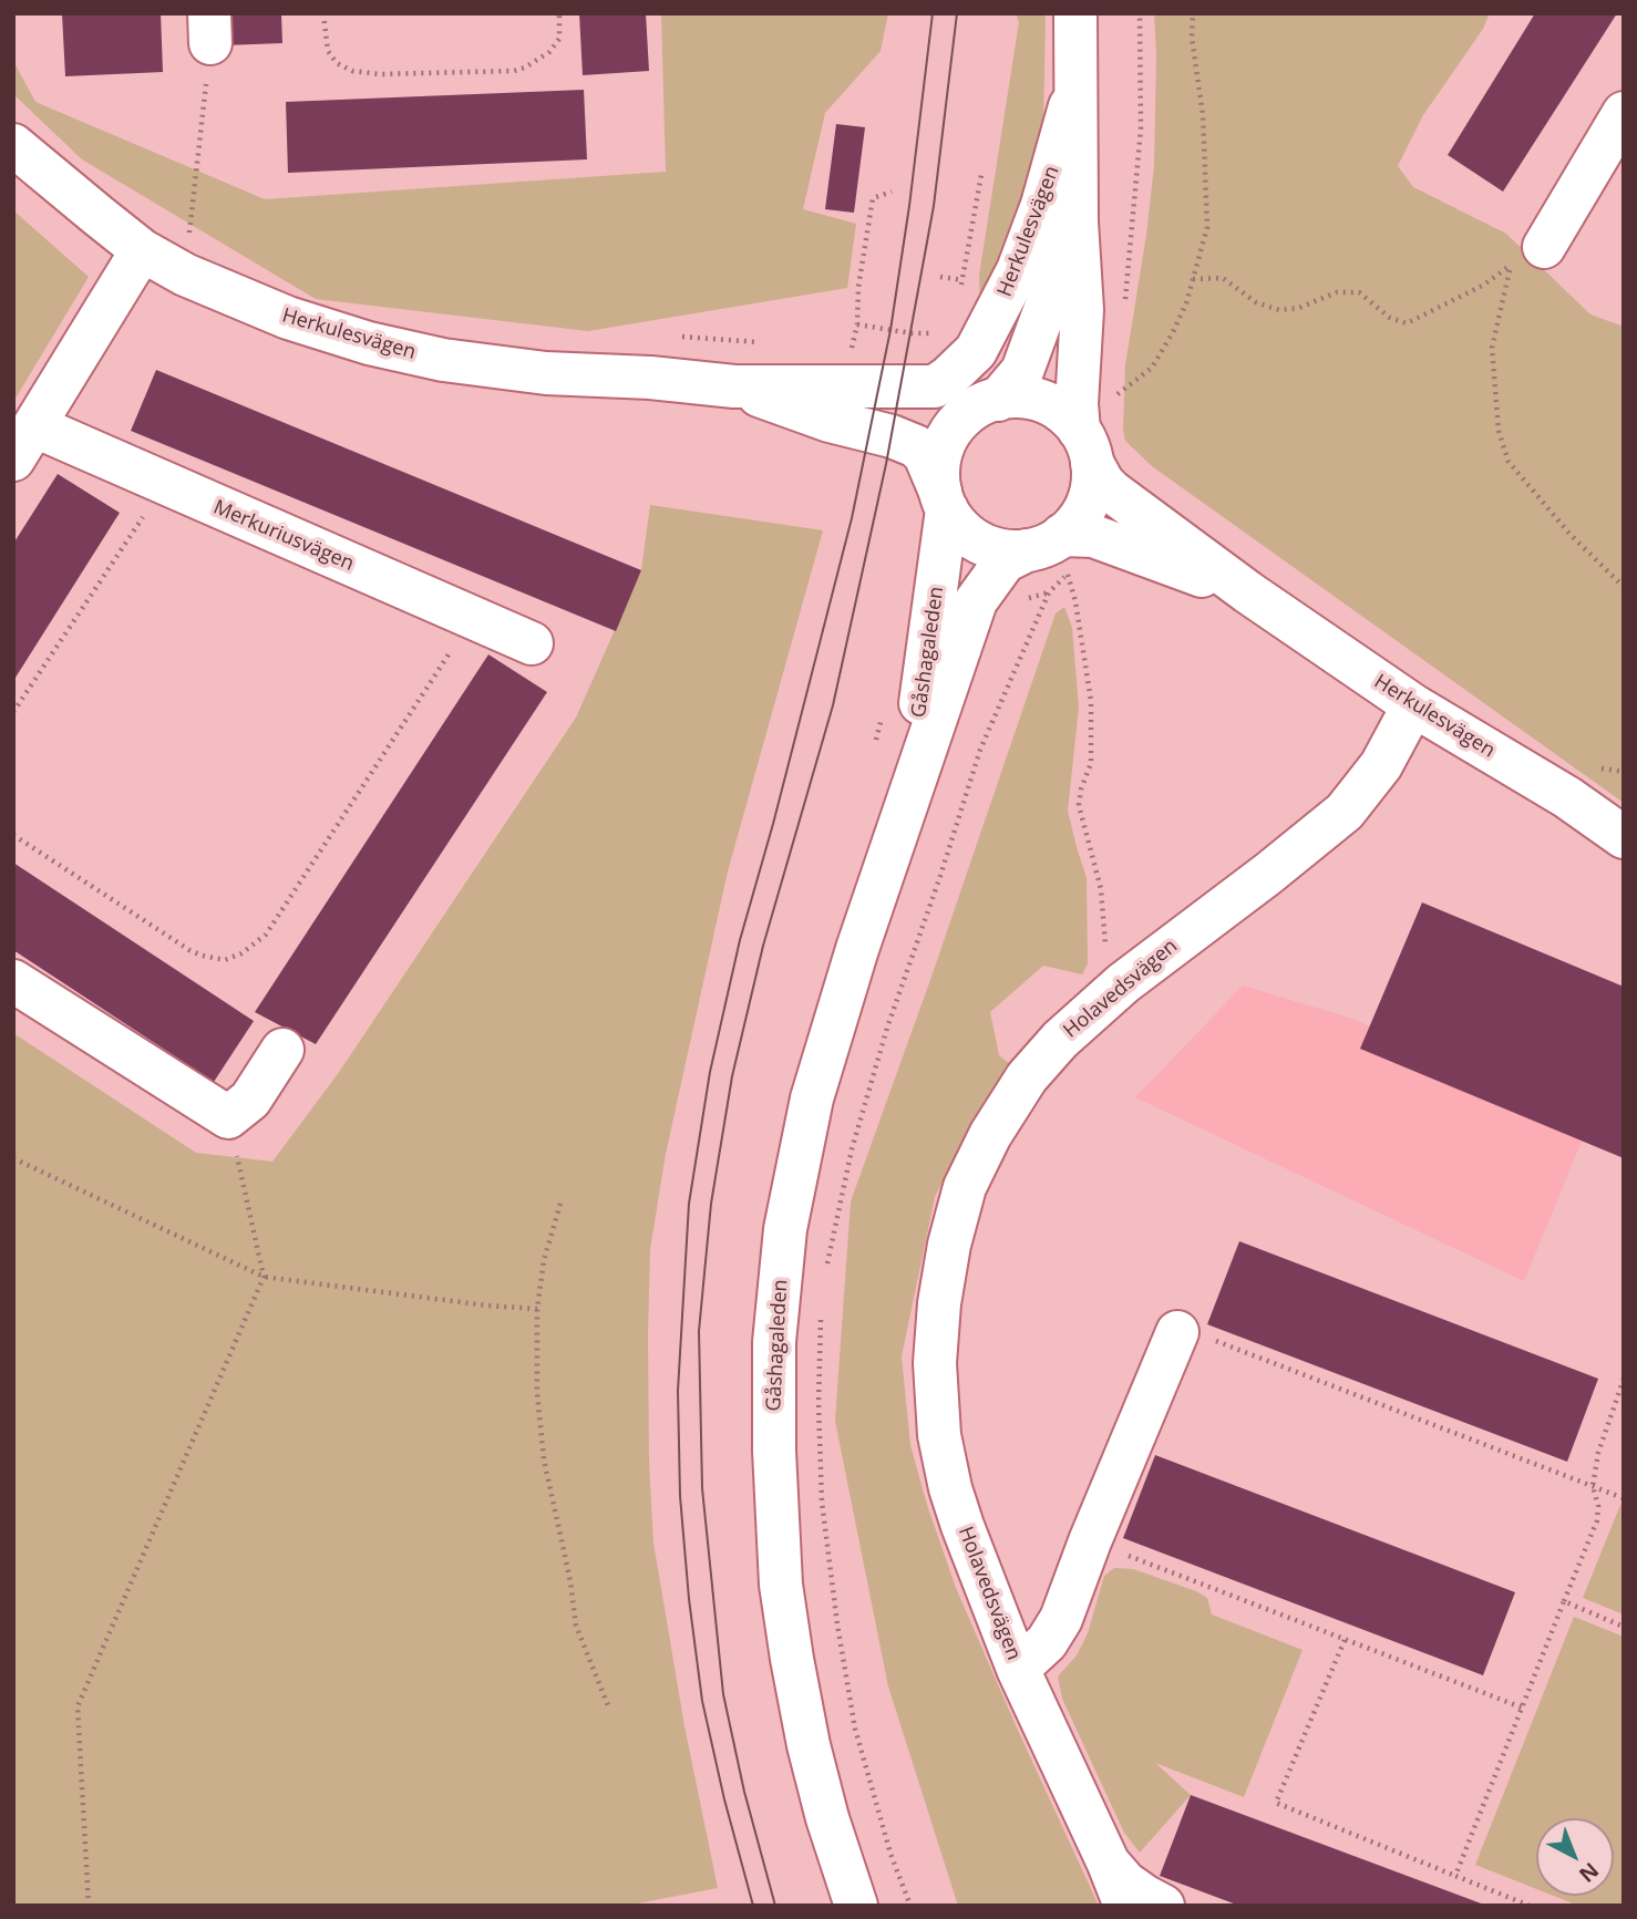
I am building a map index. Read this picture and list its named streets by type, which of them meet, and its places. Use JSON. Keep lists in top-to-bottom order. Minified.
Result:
{"streets":{"street":["Herkulesvägen","Merkuriusvägen","Gåshagaleden","Holavedsvägen"]},"crossings":[["Herkulesvägen","Merkuriusvägen"],["Herkulesvägen","Gåshagaleden"],["Herkulesvägen","Holavedsvägen"]],"north":"bottom right"}
